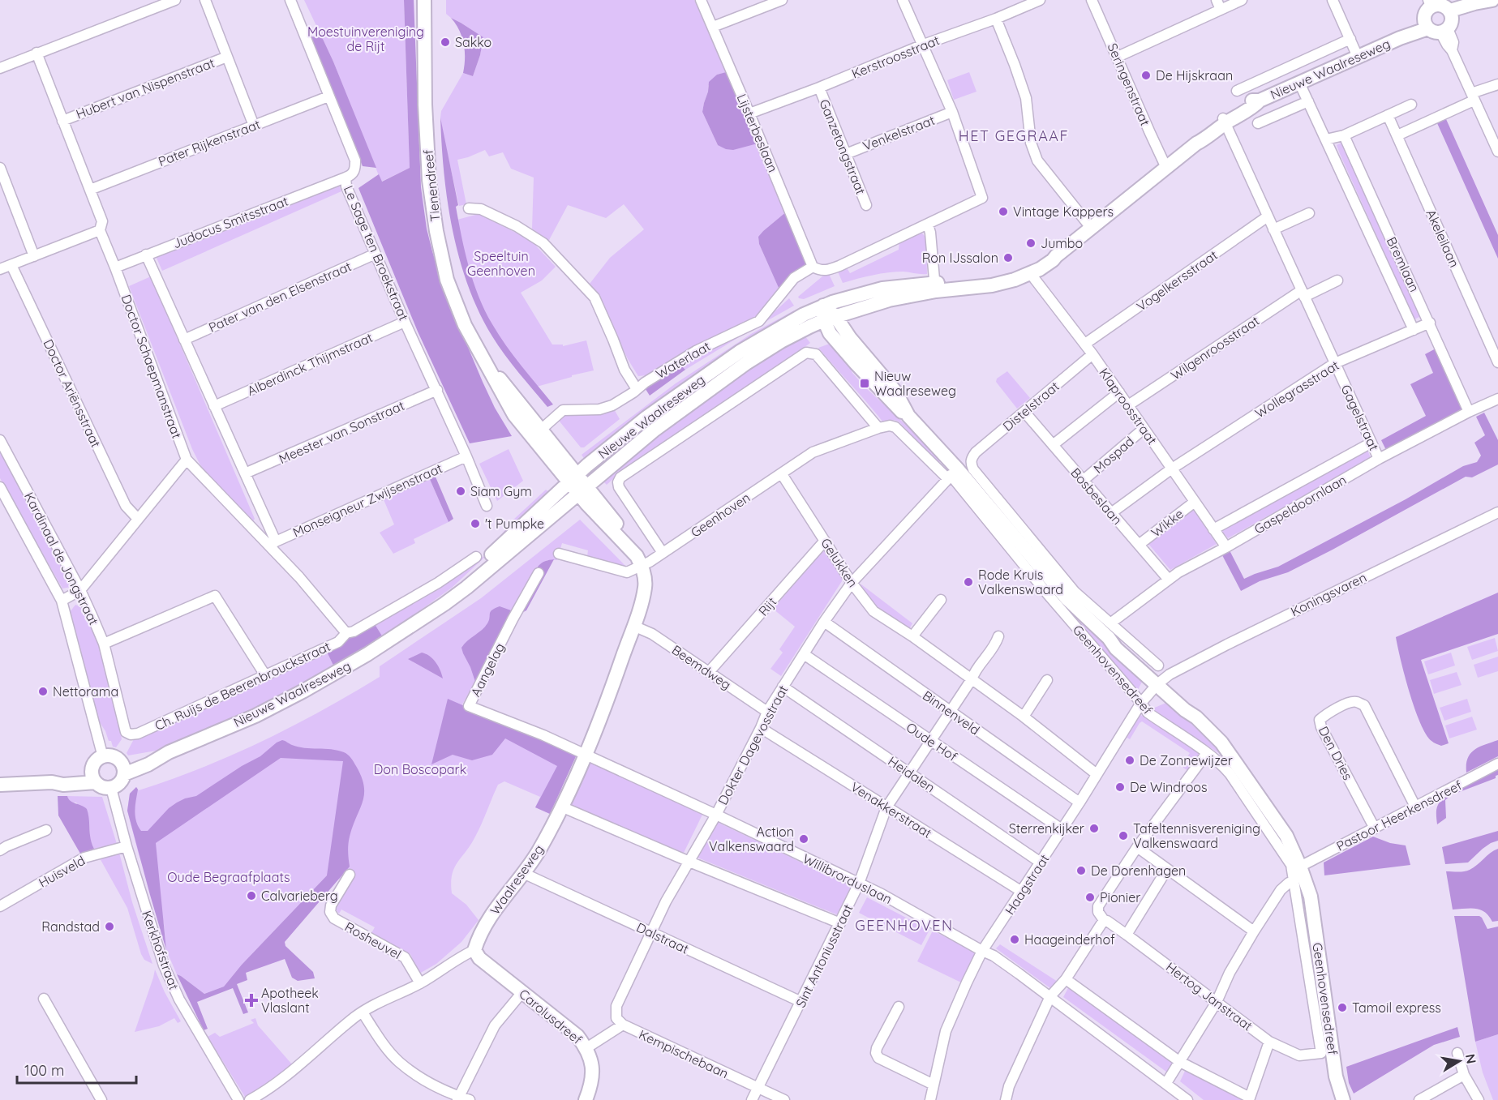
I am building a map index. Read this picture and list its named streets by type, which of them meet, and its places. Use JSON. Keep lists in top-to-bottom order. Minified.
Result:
{"streets":{"street":["Kerstroosstraat","Nieuwe Waalreseweg","Seringenstraat","Hubert van Nispenstraat","Lijsterbeslaan","Venkelstraat","Pater Rijkenstraat","Ganzetongstraat","Tienendreef","Judocus Smitsstraat","Akeleilaan","Le Sage ten Broekstraat","Bremlaan","Vogelkersstraat","Pater van den Elsenstraat","Wilgenroosstraat","Waterlaat","Alberdinck Thijmstraat","Doctor Schaepmanstraat","Wollegrasstraat","Doctor Ariënsstraat","Distelstraat","Klaproosstraat","Gagelstraat","Meester van Sonstraat","Mospad","Bosbeslaan","Monseigneur Zwijsenstraat","Gaspeldoornlaan","Geenhoven","Wikke","Kardinaal de Jongstraat","Gelukken","Koningsvaren","Rijt","Beemdweg","Aangelag","Geenhovensedreef","Ch. Ruijs de Beerenbrouckstraat","Binnenveld","Oude Hof","Dokter Dagevosstraat","Den Dries","Heidalen","Venakkerstraat","Pastoor Heerkensdreef","Huisveld","Willibrorduslaan","Waalreseweg","Haagstraat","Dalstraat","Rosheuvel","Kerkhofstraat","Sint Antoniusstraat","Hertog Janstraat","Carolusdreef","Kempischebaan"]},"crossings":[["Kerstroosstraat","Lijsterbeslaan"],["Kerstroosstraat","Ganzetongstraat"],["Nieuwe Waalreseweg","Seringenstraat"],["Nieuwe Waalreseweg","Tienendreef"],["Nieuwe Waalreseweg","Bremlaan"],["Nieuwe Waalreseweg","Klaproosstraat"],["Nieuwe Waalreseweg","Gagelstraat"],["Nieuwe Waalreseweg","Kardinaal de Jongstraat"],["Nieuwe Waalreseweg","Geenhovensedreef"],["Nieuwe Waalreseweg","Kerkhofstraat"],["Hubert van Nispenstraat","Doctor Schaepmanstraat"],["Lijsterbeslaan","Waterlaat"],["Venkelstraat","Ganzetongstraat"],["Pater Rijkenstraat","Le Sage ten Broekstraat"],["Pater Rijkenstraat","Doctor Schaepmanstraat"],["Tienendreef","Waterlaat"],["Judocus Smitsstraat","Le Sage ten Broekstraat"],["Judocus Smitsstraat","Doctor Schaepmanstraat"],["Le Sage ten Broekstraat","Pater van den Elsenstraat"],["Le Sage ten Broekstraat","Alberdinck Thijmstraat"],["Le Sage ten Broekstraat","Meester van Sonstraat"],["Le Sage ten Broekstraat","Monseigneur Zwijsenstraat"],["Bremlaan","Wollegrasstraat"],["Bremlaan","Gaspeldoornlaan"],["Vogelkersstraat","Klaproosstraat"],["Vogelkersstraat","Gagelstraat"],["Pater van den Elsenstraat","Doctor Schaepmanstraat"],["Wilgenroosstraat","Klaproosstraat"],["Wilgenroosstraat","Gagelstraat"],["Alberdinck Thijmstraat","Doctor Schaepmanstraat"],["Doctor Schaepmanstraat","Meester van Sonstraat"],["Doctor Schaepmanstraat","Monseigneur Zwijsenstraat"],["Doctor Schaepmanstraat","Ch. Ruijs de Beerenbrouckstraat"],["Wollegrasstraat","Klaproosstraat"],["Wollegrasstraat","Gagelstraat"],["Wollegrasstraat","Bosbeslaan"],["Distelstraat","Klaproosstraat"],["Distelstraat","Bosbeslaan"],["Distelstraat","Geenhovensedreef"],["Klaproosstraat","Mospad"],["Klaproosstraat","Gaspeldoornlaan"],["Klaproosstraat","Wikke"],["Gagelstraat","Gaspeldoornlaan"],["Mospad","Bosbeslaan"],["Bosbeslaan","Gaspeldoornlaan"],["Bosbeslaan","Wikke"],["Gaspeldoornlaan","Geenhovensedreef"],["Geenhoven","Gelukken"],["Geenhoven","Geenhovensedreef"],["Geenhoven","Waalreseweg"],["Kardinaal de Jongstraat","Ch. Ruijs de Beerenbrouckstraat"],["Kardinaal de Jongstraat","Kerkhofstraat"],["Gelukken","Rijt"],["Gelukken","Dokter Dagevosstraat"],["Gelukken","Haagstraat"],["Gelukken","Sint Antoniusstraat"],["Koningsvaren","Geenhovensedreef"],["Koningsvaren","Haagstraat"],["Rijt","Beemdweg"],["Beemdweg","Dokter Dagevosstraat"],["Beemdweg","Waalreseweg"],["Aangelag","Willibrorduslaan"],["Aangelag","Waalreseweg"],["Geenhovensedreef","Dokter Dagevosstraat"],["Geenhovensedreef","Pastoor Heerkensdreef"],["Geenhovensedreef","Haagstraat"],["Geenhovensedreef","Hertog Janstraat"],["Binnenveld","Dokter Dagevosstraat"],["Binnenveld","Haagstraat"],["Binnenveld","Sint Antoniusstraat"],["Oude Hof","Dokter Dagevosstraat"],["Oude Hof","Haagstraat"],["Oude Hof","Sint Antoniusstraat"],["Dokter Dagevosstraat","Heidalen"],["Dokter Dagevosstraat","Venakkerstraat"],["Dokter Dagevosstraat","Willibrorduslaan"],["Dokter Dagevosstraat","Dalstraat"],["Dokter Dagevosstraat","Kempischebaan"],["Den Dries","Pastoor Heerkensdreef"],["Heidalen","Haagstraat"],["Heidalen","Sint Antoniusstraat"],["Venakkerstraat","Haagstraat"],["Venakkerstraat","Sint Antoniusstraat"],["Huisveld","Kerkhofstraat"],["Willibrorduslaan","Waalreseweg"],["Willibrorduslaan","Haagstraat"],["Willibrorduslaan","Sint Antoniusstraat"],["Waalreseweg","Dalstraat"],["Waalreseweg","Carolusdreef"],["Dalstraat","Sint Antoniusstraat"],["Sint Antoniusstraat","Kempischebaan"],["Carolusdreef","Kempischebaan"]],"districts":["HET GEGRAAF","GEENHOVEN"],"parks":["Moestuinvereniging de Rijt","Speeltuin Geenhoven","Don Boscopark","Oude Begraafplaats"],"places":{"other":["Sakko","De Hijskraan","Vintage Kappers","Jumbo","Ron IJssalon","Siam Gym","'t Pumpke","Rode Kruis Valkenswaard","Nettorama","De Zonnewijzer","De Windroos","Sterrenkijker","Tafeltennisvereniging Valkenswaard","Action Valkenswaard","De Dorenhagen","Calvarieberg","Pionier","Randstad","Haageinderhof","Tamoil express"],"transit":["Nieuw Waalreseweg"],"health":["Apotheek Vlaslant"]},"scale_bar":"100 m","north":"right"}
